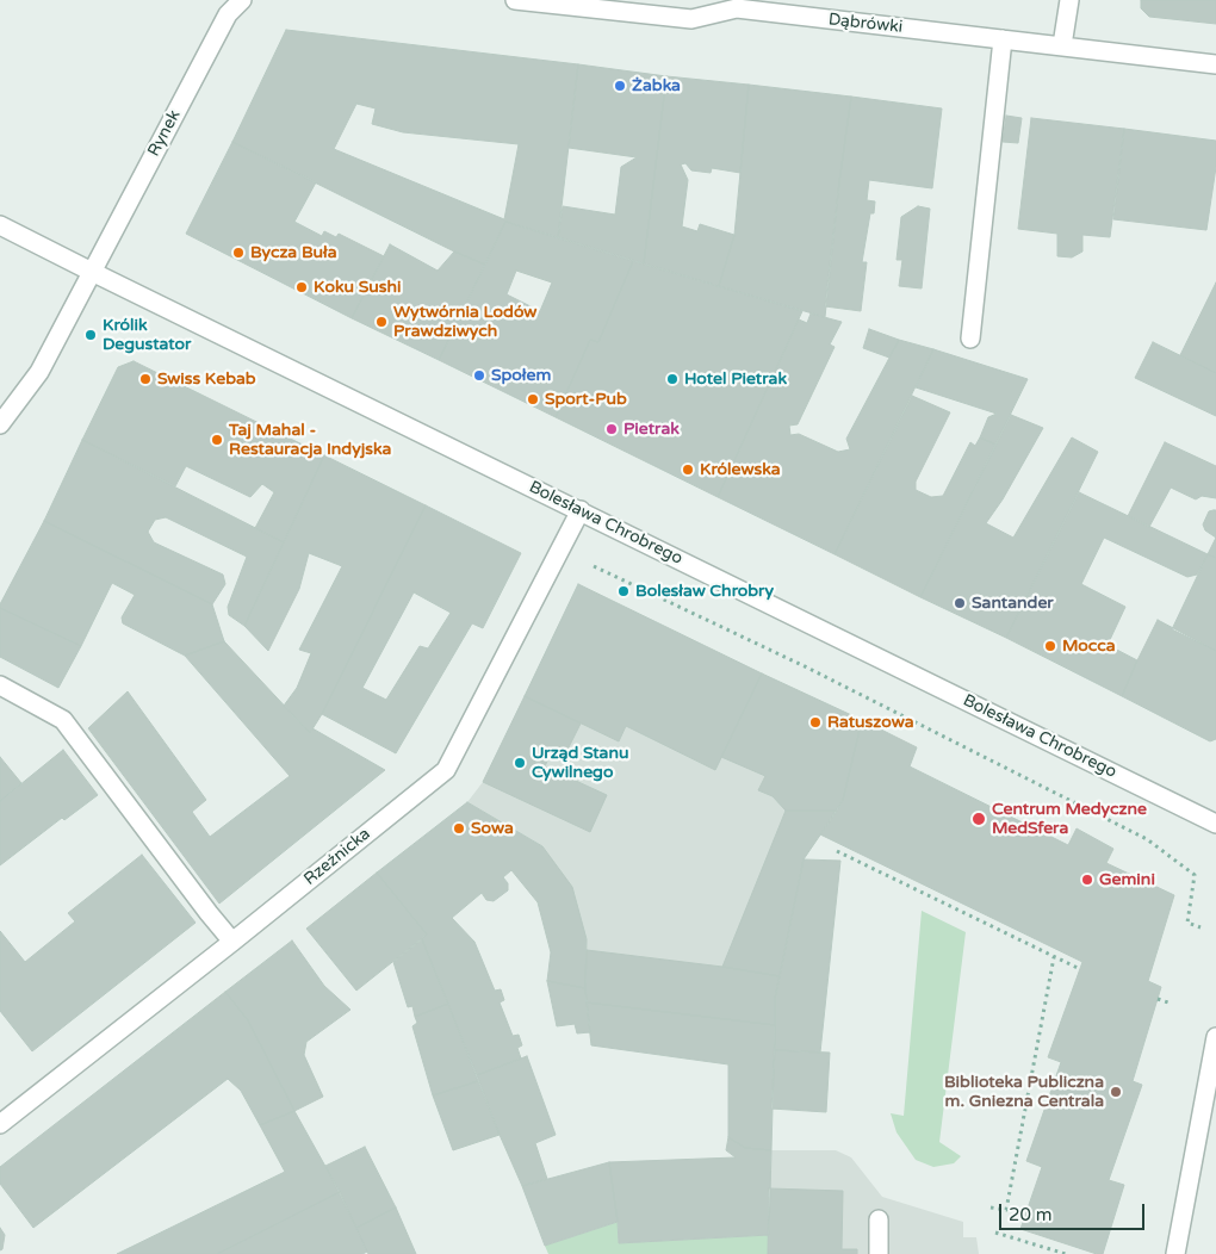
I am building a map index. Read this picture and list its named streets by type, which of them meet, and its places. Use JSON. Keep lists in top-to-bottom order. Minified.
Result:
{"streets":{"street":["Dąbrówki","Rynek","Bolesława Chrobrego","Rzeźnicka"]},"crossings":[["Rynek","Bolesława Chrobrego"],["Bolesława Chrobrego","Rzeźnicka"]],"places":["Żabka","Bycza Buła","Koku Sushi","Wytwórnia Lodów Prawdziwych","Królik Degustator","Społem","Swiss Kebab","Hotel Pietrak","Sport-Pub","Pietrak","Taj Mahal - Restauracja Indyjska","Królewska","Bolesław Chrobry","Santander","Mocca","Ratuszowa","Urząd Stanu Cywilnego","Centrum Medyczne MedSfera","Sowa","Gemini","Biblioteka Publiczna m. Gniezna Centrala"],"scale_bar":"20 m"}
